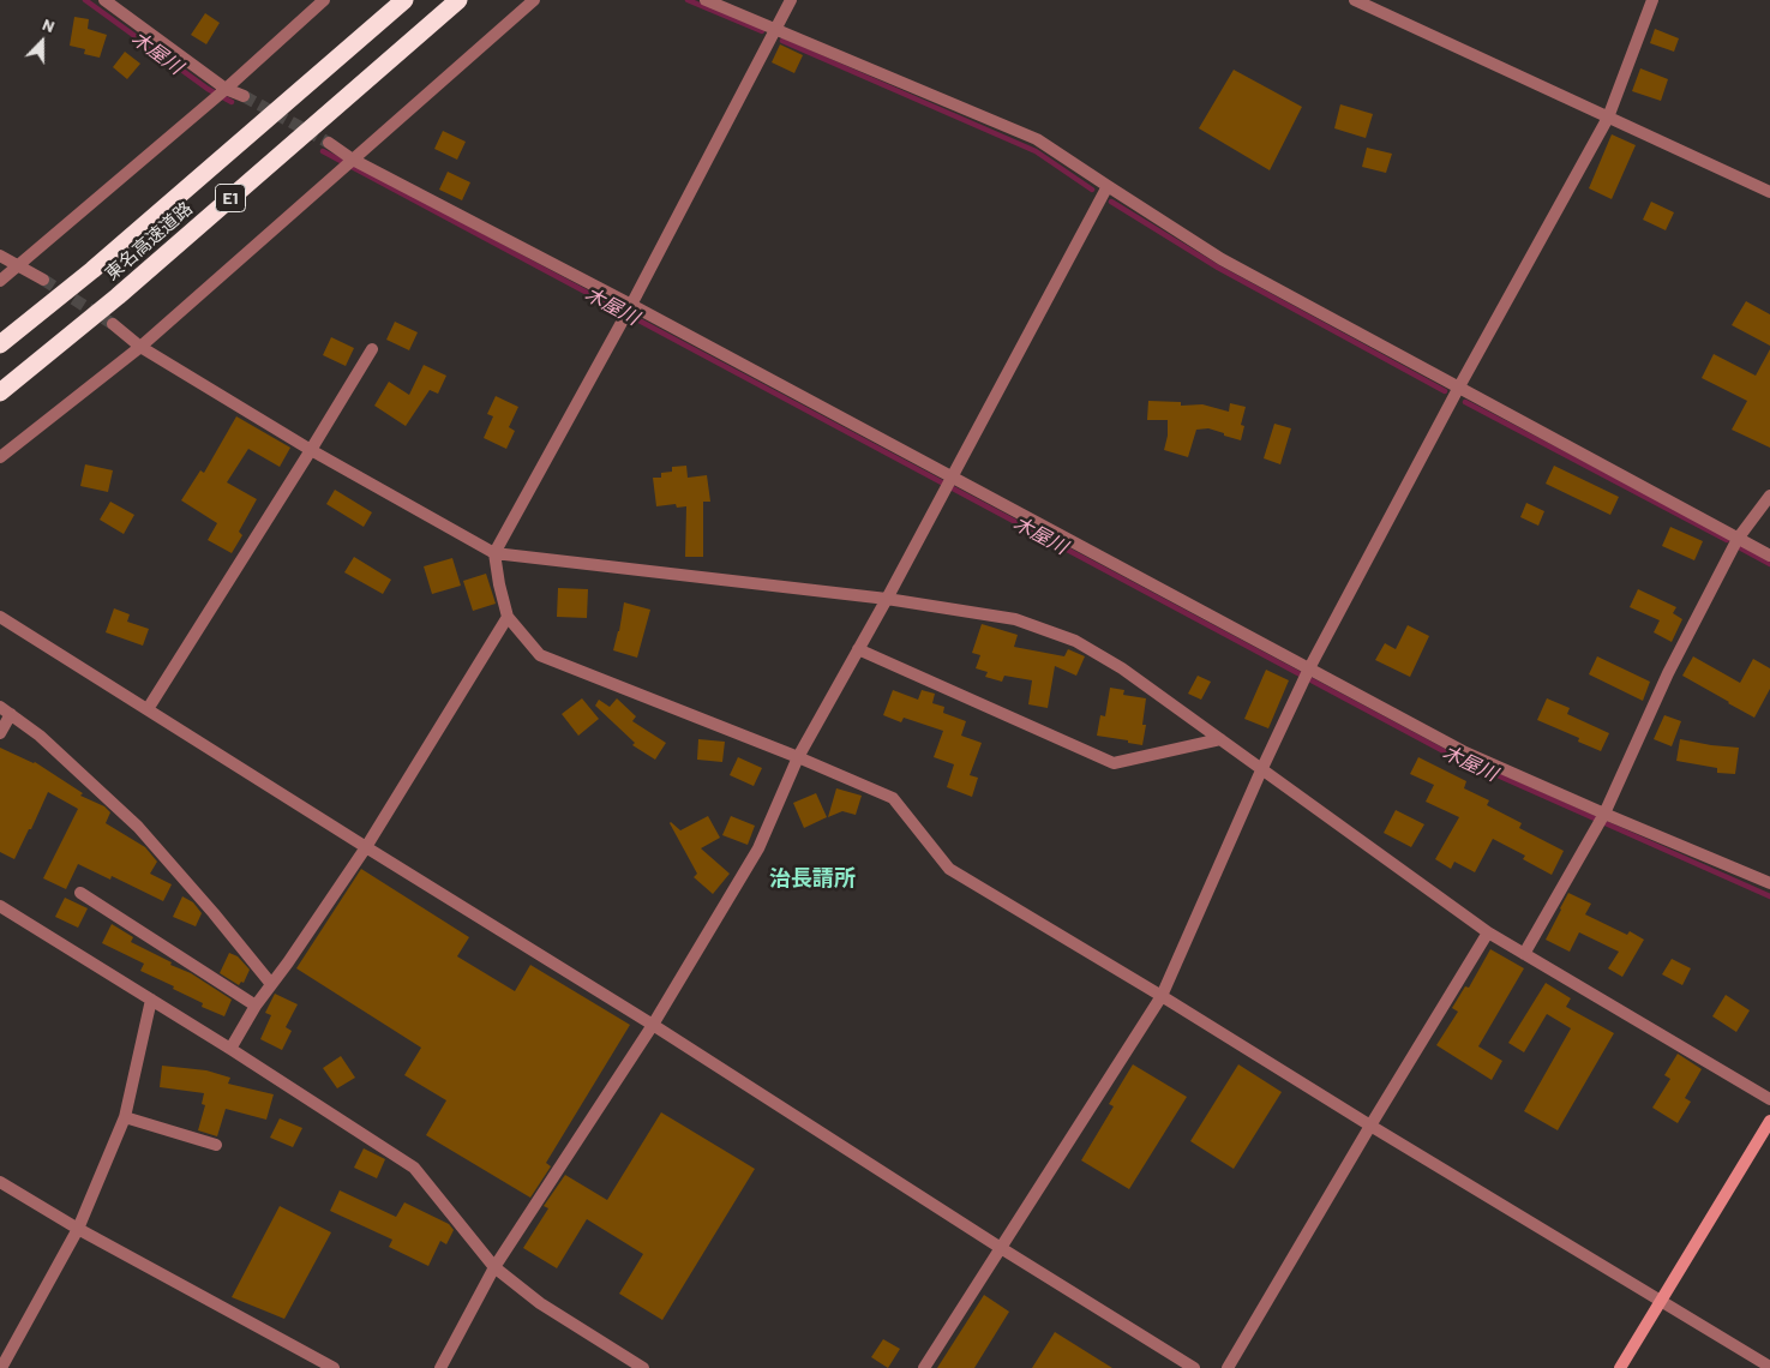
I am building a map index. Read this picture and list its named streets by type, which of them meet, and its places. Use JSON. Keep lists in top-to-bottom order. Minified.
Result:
{"streets":{"highway":["E1","東名高速道路"]},"districts":["治長請所"],"water":["木屋川"],"north":"top"}
